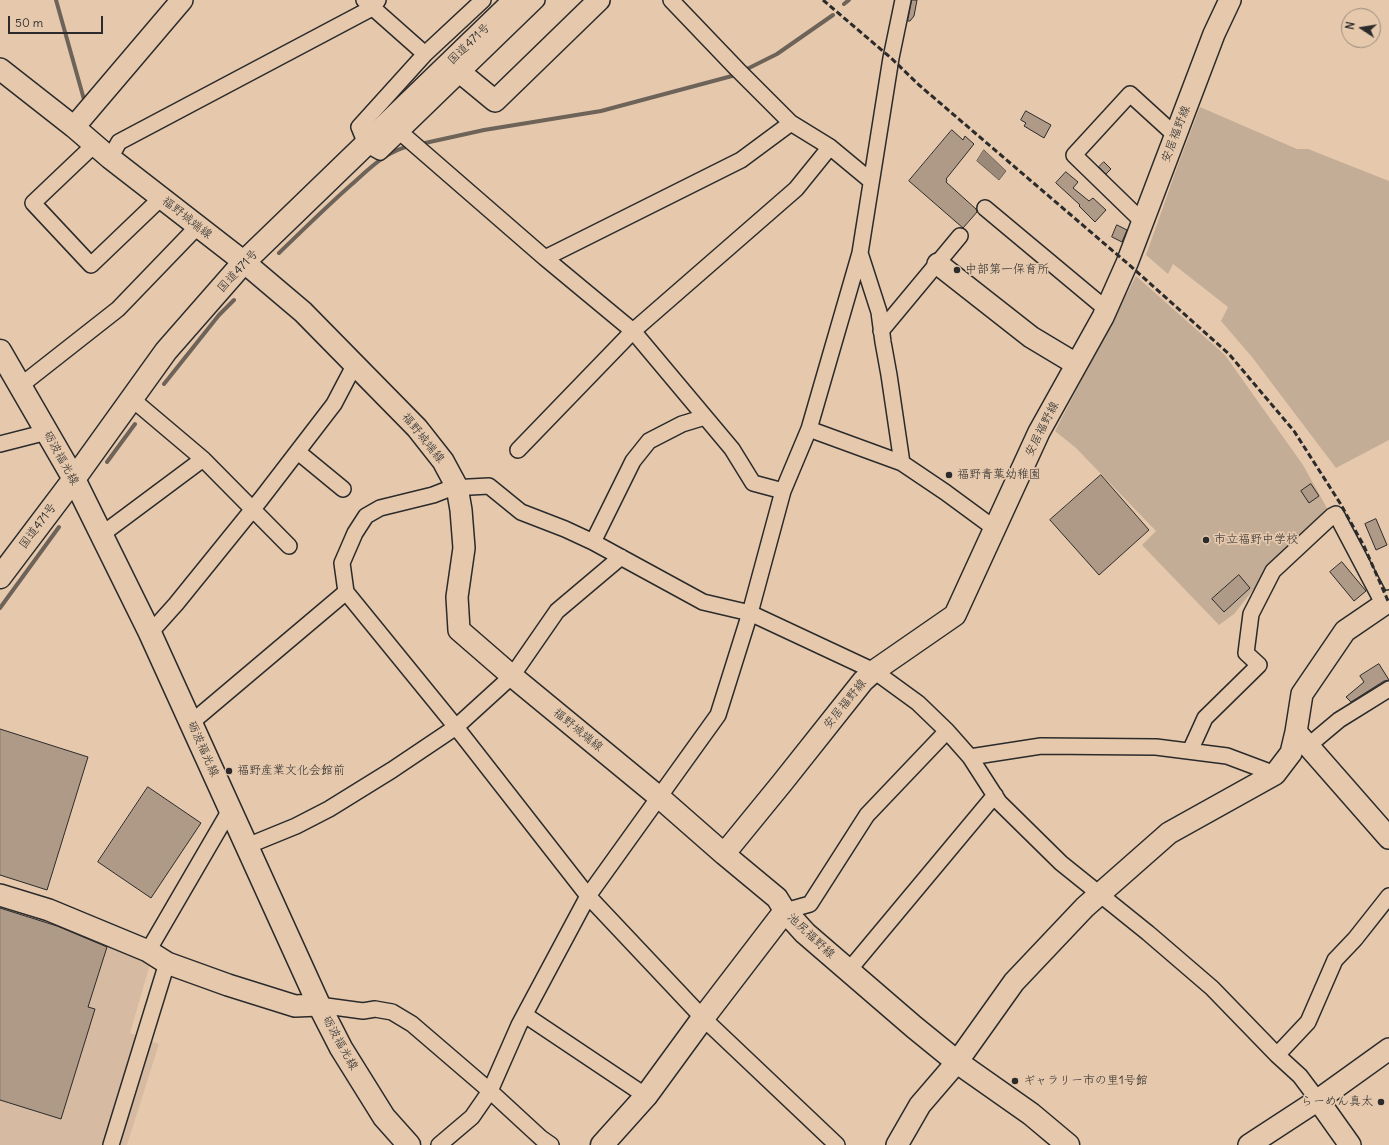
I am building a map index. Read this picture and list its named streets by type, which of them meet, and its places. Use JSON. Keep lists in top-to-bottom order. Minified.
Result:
{"streets":{"main road":["国道471号","安居福野線","福野城端線","砺波福光線","池尻福野線"]},"crossings":[["国道471号","福野城端線"],["国道471号","砺波福光線"],["安居福野線","福野城端線"],["福野城端線","池尻福野線"]],"places":["中部第一保育所","福野青葉幼稚園","市立福野中学校","福野産業文化会館前","ギャラリー市の里1号館","らーめん真太"],"scale_bar":"50 m","north":"left"}
